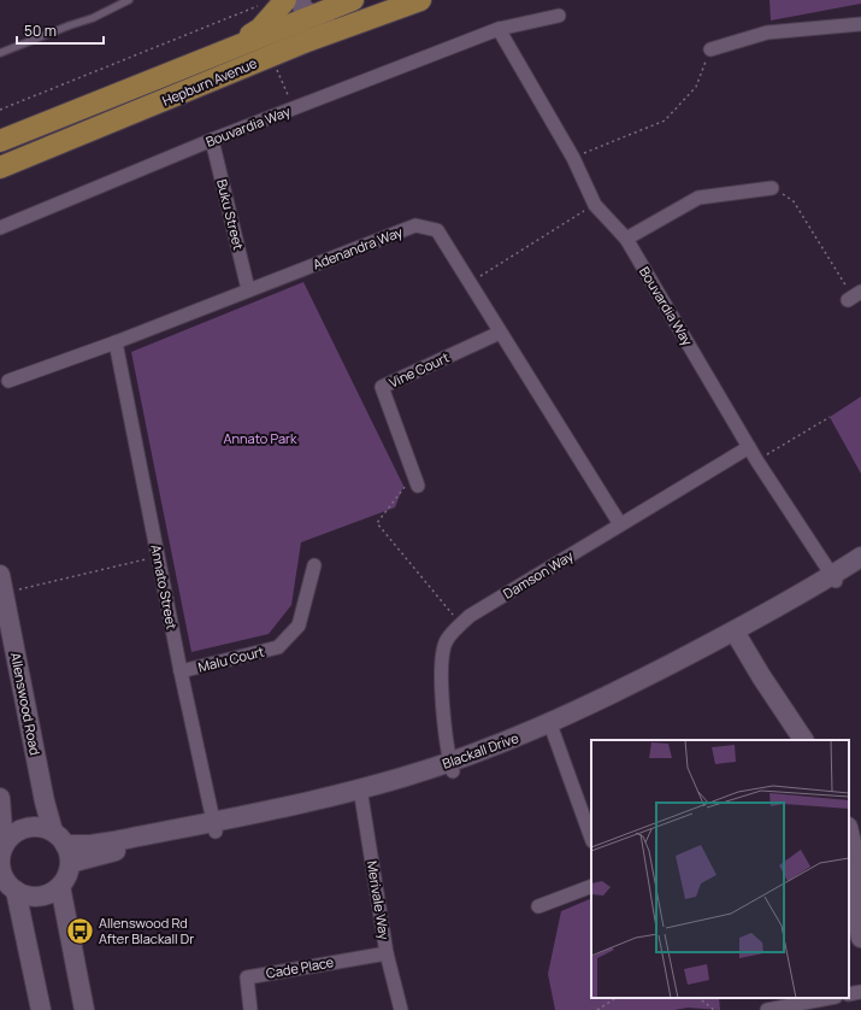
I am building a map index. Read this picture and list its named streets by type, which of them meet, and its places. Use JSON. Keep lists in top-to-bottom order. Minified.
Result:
{"streets":{"main road":["Hepburn Avenue","Allenswood Road","Blackall Drive"],"street":["Bouvardia Way","Buku Street","Adenandra Way","Vine Court","Damson Way","Annato Street","Malu Court","Merivale Way","Cade Place"]},"crossings":[["Bouvardia Way","Buku Street"],["Bouvardia Way","Damson Way"],["Bouvardia Way","Blackall Drive"],["Buku Street","Adenandra Way"],["Adenandra Way","Vine Court"],["Adenandra Way","Damson Way"],["Adenandra Way","Annato Street"],["Damson Way","Blackall Drive"],["Annato Street","Malu Court"],["Annato Street","Blackall Drive"],["Allenswood Road","Blackall Drive"],["Blackall Drive","Merivale Way"],["Merivale Way","Cade Place"]],"parks":["Annato Park"],"places":{"bus stop":["Allenswood Rd After Blackall Dr"]},"scale_bar":"50 m"}
